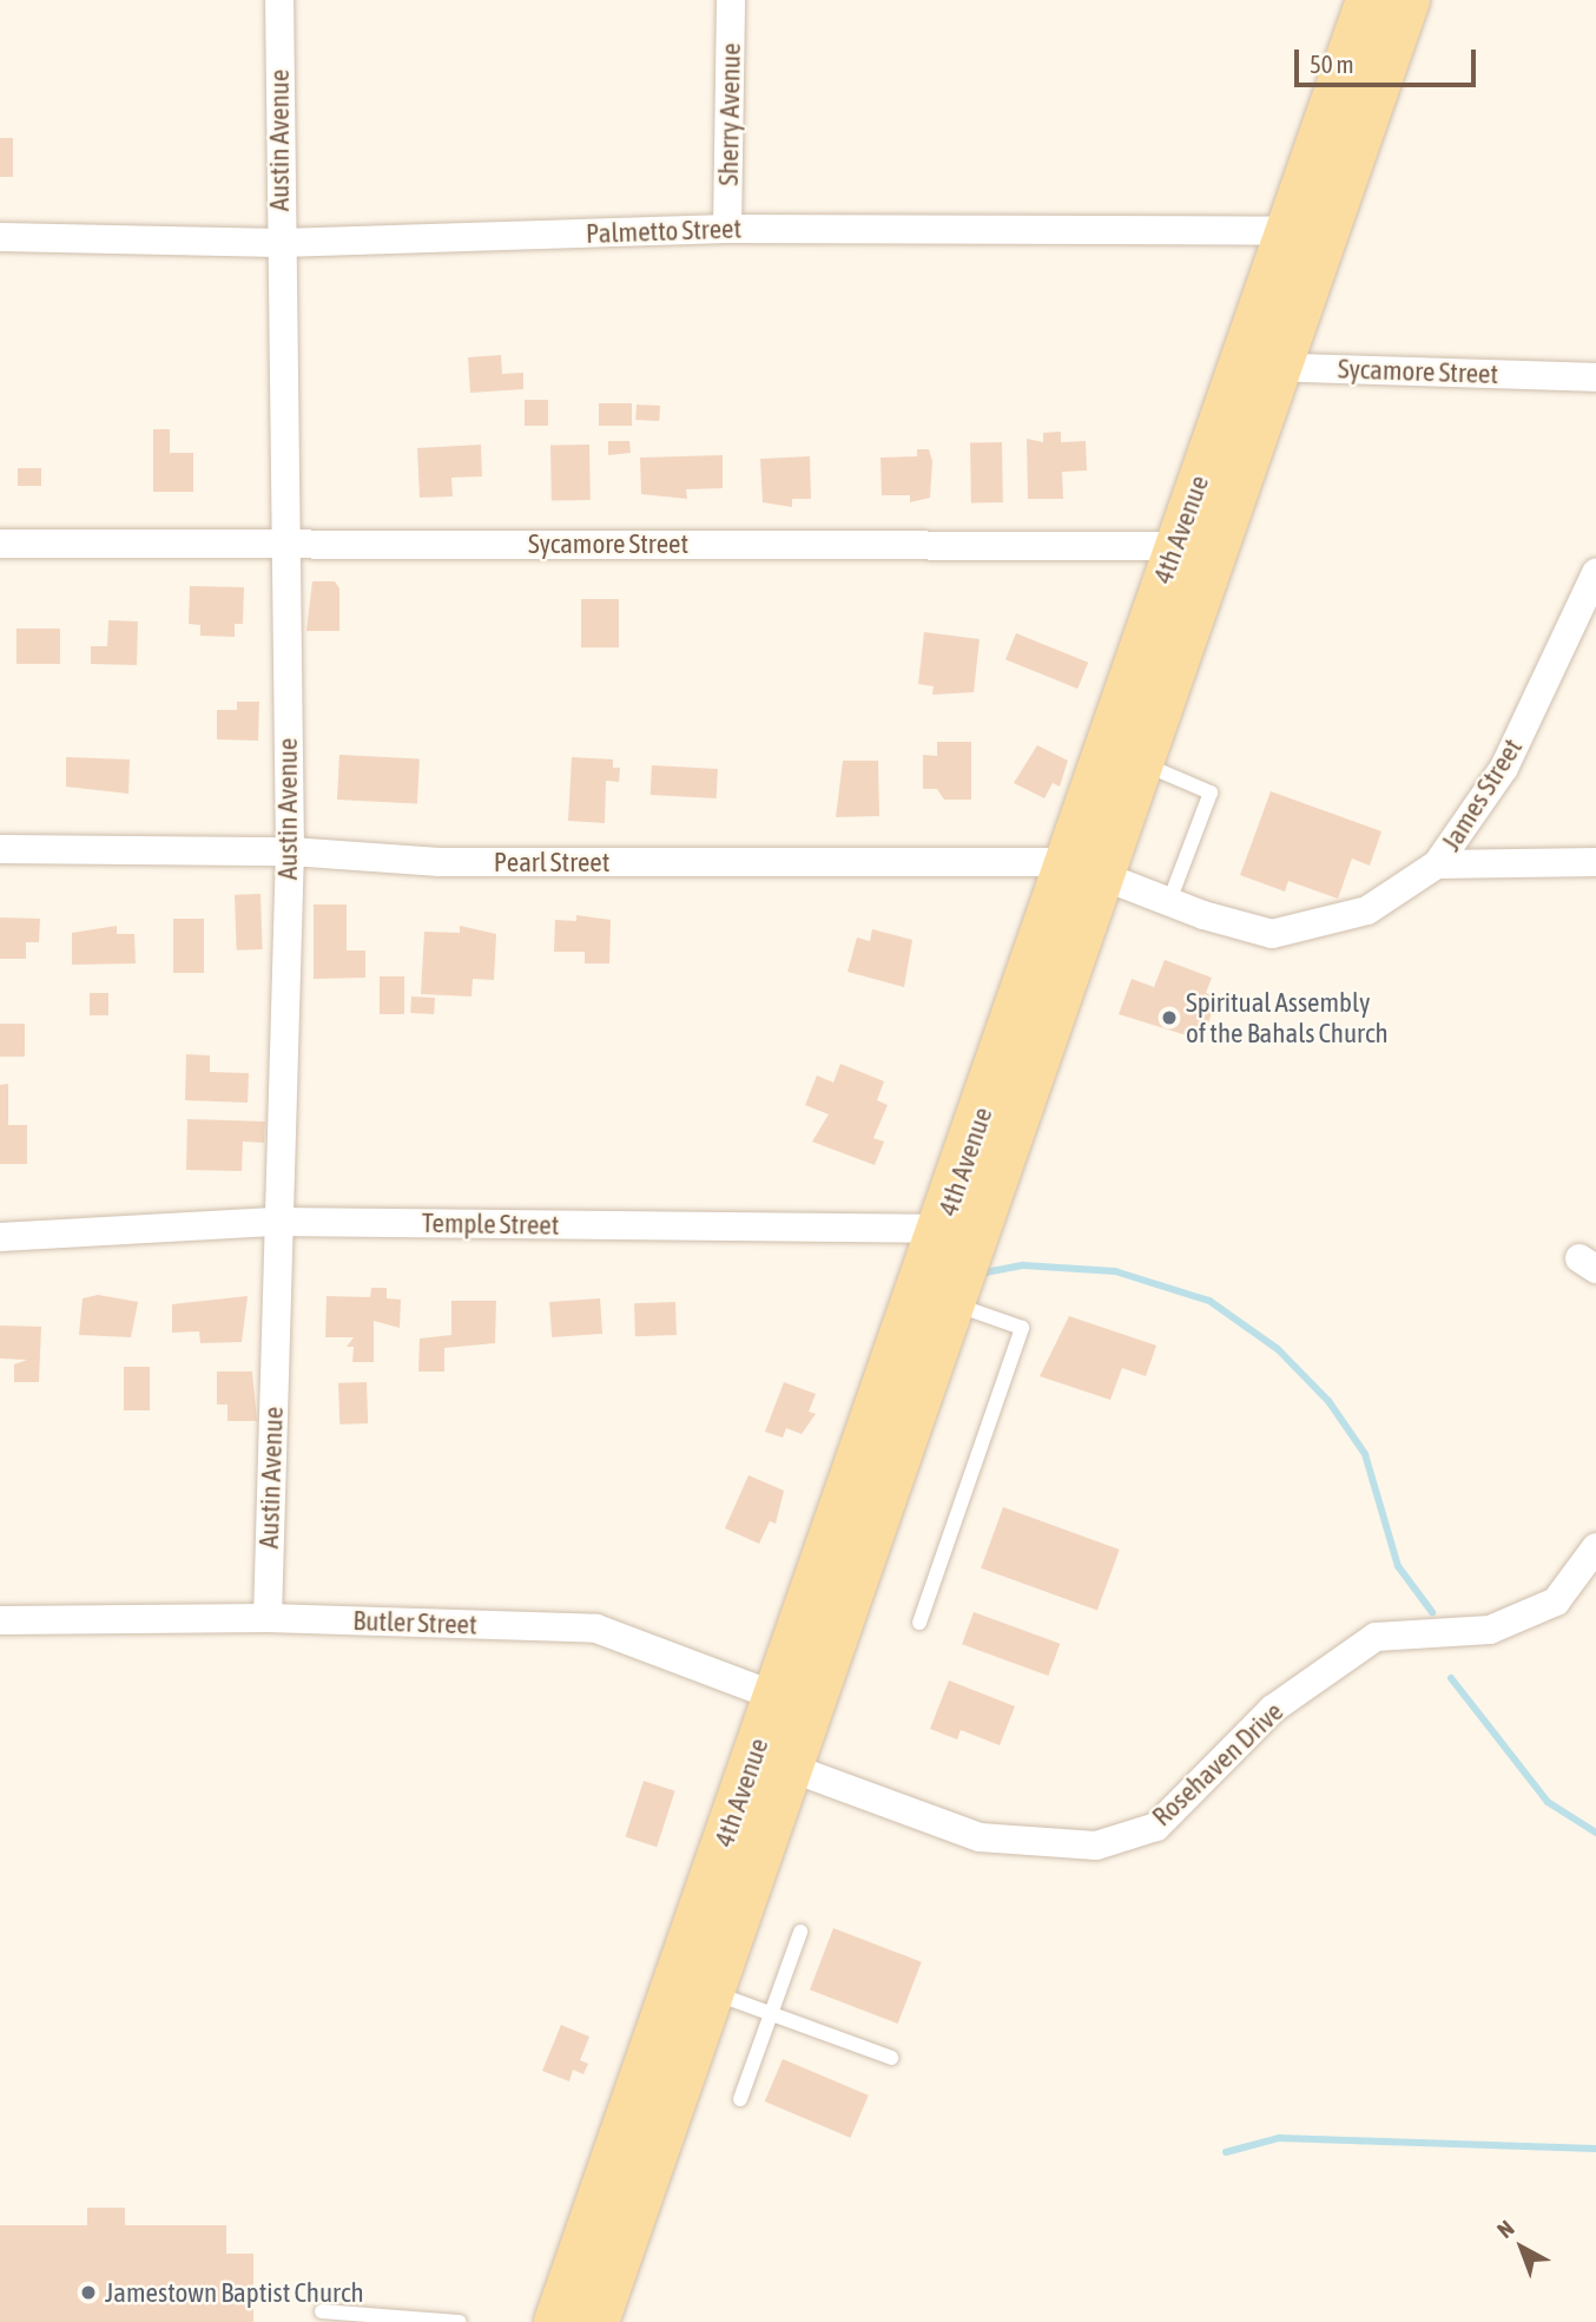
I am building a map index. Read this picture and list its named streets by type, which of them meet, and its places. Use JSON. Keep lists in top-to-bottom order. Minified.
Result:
{"streets":{"main road":["4th Avenue"],"street":["Sherry Avenue","Austin Avenue","Palmetto Street","Sycamore Street","James Street","Pearl Street","Temple Street","Butler Street","Rosehaven Drive"]},"crossings":[["Sherry Avenue","Palmetto Street"],["Austin Avenue","Palmetto Street"],["Austin Avenue","Sycamore Street"],["Austin Avenue","Pearl Street"],["Austin Avenue","Temple Street"],["Austin Avenue","Butler Street"],["Palmetto Street","4th Avenue"],["Sycamore Street","4th Avenue"],["4th Avenue","James Street"],["4th Avenue","Pearl Street"],["4th Avenue","Temple Street"],["4th Avenue","Butler Street"],["4th Avenue","Rosehaven Drive"],["James Street","Pearl Street"]],"places":["Spiritual Assembly of the Bahals Church","Jamestown Baptist Church"],"scale_bar":"50 m","north":"top left"}
